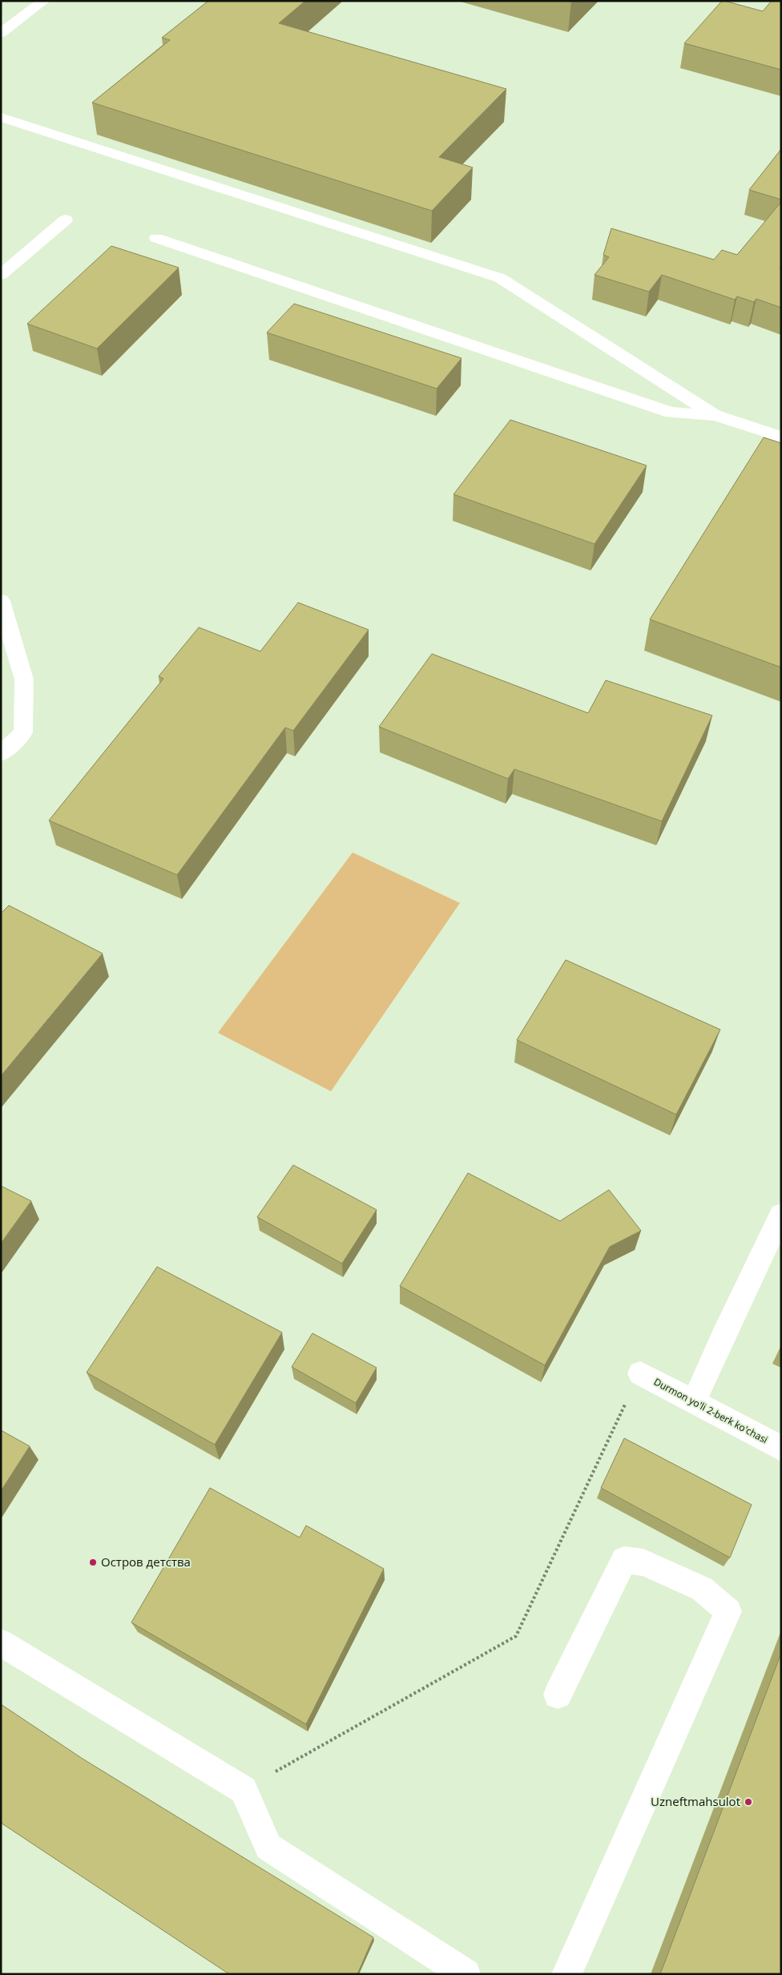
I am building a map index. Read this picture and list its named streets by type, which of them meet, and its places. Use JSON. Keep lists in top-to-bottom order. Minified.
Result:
{"streets":{"lane":["Durmon yo'li 2-berk ko'chasi"]},"places":["Остров детства","Uzneftmahsulot"]}
